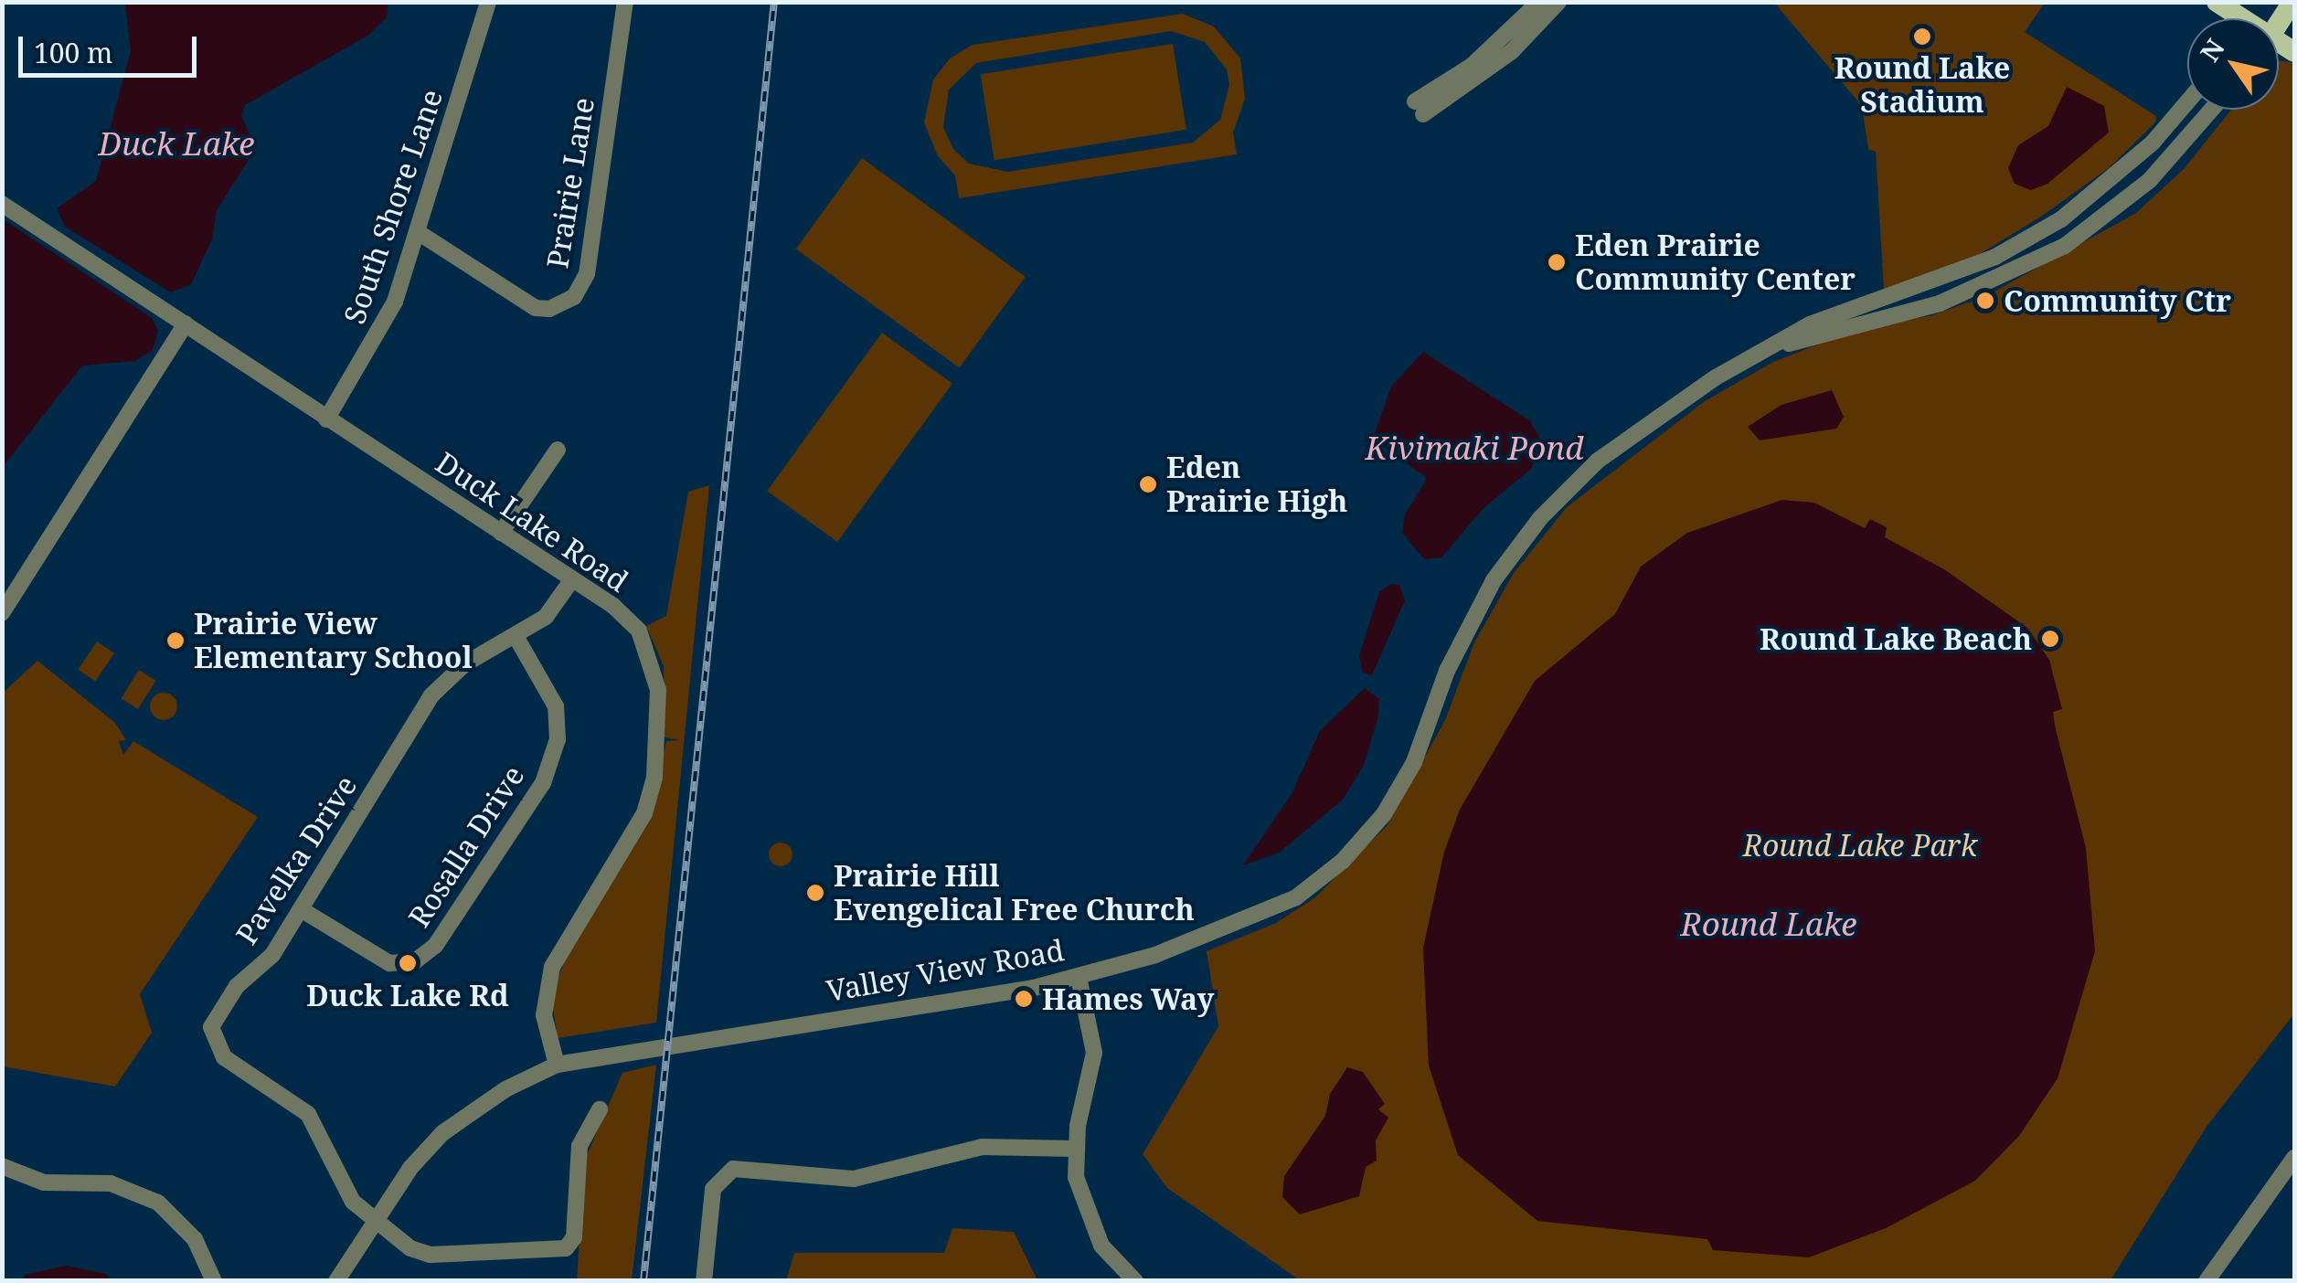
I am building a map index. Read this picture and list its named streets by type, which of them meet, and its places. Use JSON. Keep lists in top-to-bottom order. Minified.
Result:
{"streets":{"street":["Prairie Lane","South Shore Lane","Duck Lake Road","Rosalla Drive","Pavelka Drive","Valley View Road"]},"crossings":[["Prairie Lane","South Shore Lane"],["South Shore Lane","Duck Lake Road"],["Duck Lake Road","Pavelka Drive"],["Duck Lake Road","Valley View Road"],["Rosalla Drive","Pavelka Drive"],["Pavelka Drive","Valley View Road"]],"water":["Duck Lake","Kivimaki Pond","Round Lake"],"parks":["Round Lake Park"],"places":["Round Lake Stadium","Eden Prairie Community Center","Community Ctr","Eden Prairie High","Round Lake Beach","Prairie View Elementary School","Prairie Hill Evengelical Free Church","Duck Lake Rd","Hames Way"],"scale_bar":"100 m","north":"top left"}
